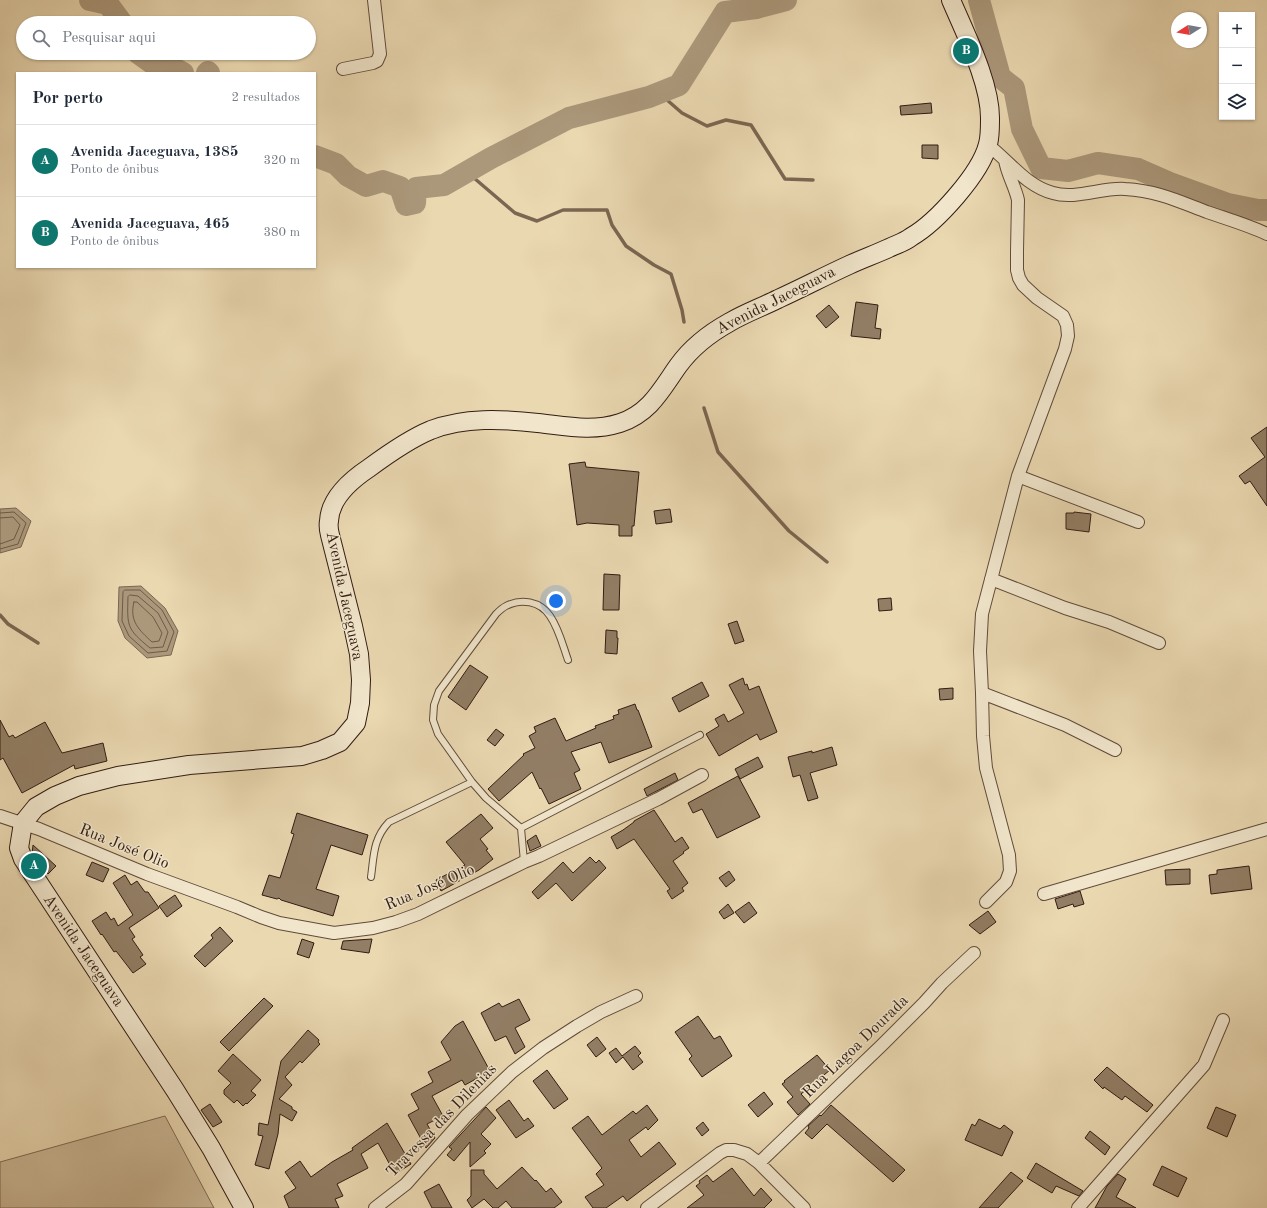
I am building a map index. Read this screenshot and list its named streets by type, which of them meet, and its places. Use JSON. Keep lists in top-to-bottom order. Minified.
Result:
{"streets":{"main road":["Avenida Jaceguava"],"street":["Rua José Olio","Rua Lagoa Dourada","Travessa das Dilenias"]},"crossings":[["Avenida Jaceguava","Rua José Olio"]],"north":"left","page":{"map_buttons":["+","−"],"search":"Pesquisar aqui","pins":["B","A"],"heading":["Por perto","2 resultados"],"list":[{"mark":"A","name":"Avenida Jaceguava, 1385","note":"Ponto de ônibus","value":"320 m"},{"mark":"B","name":"Avenida Jaceguava, 465","note":"Ponto de ônibus","value":"380 m"}]}}
